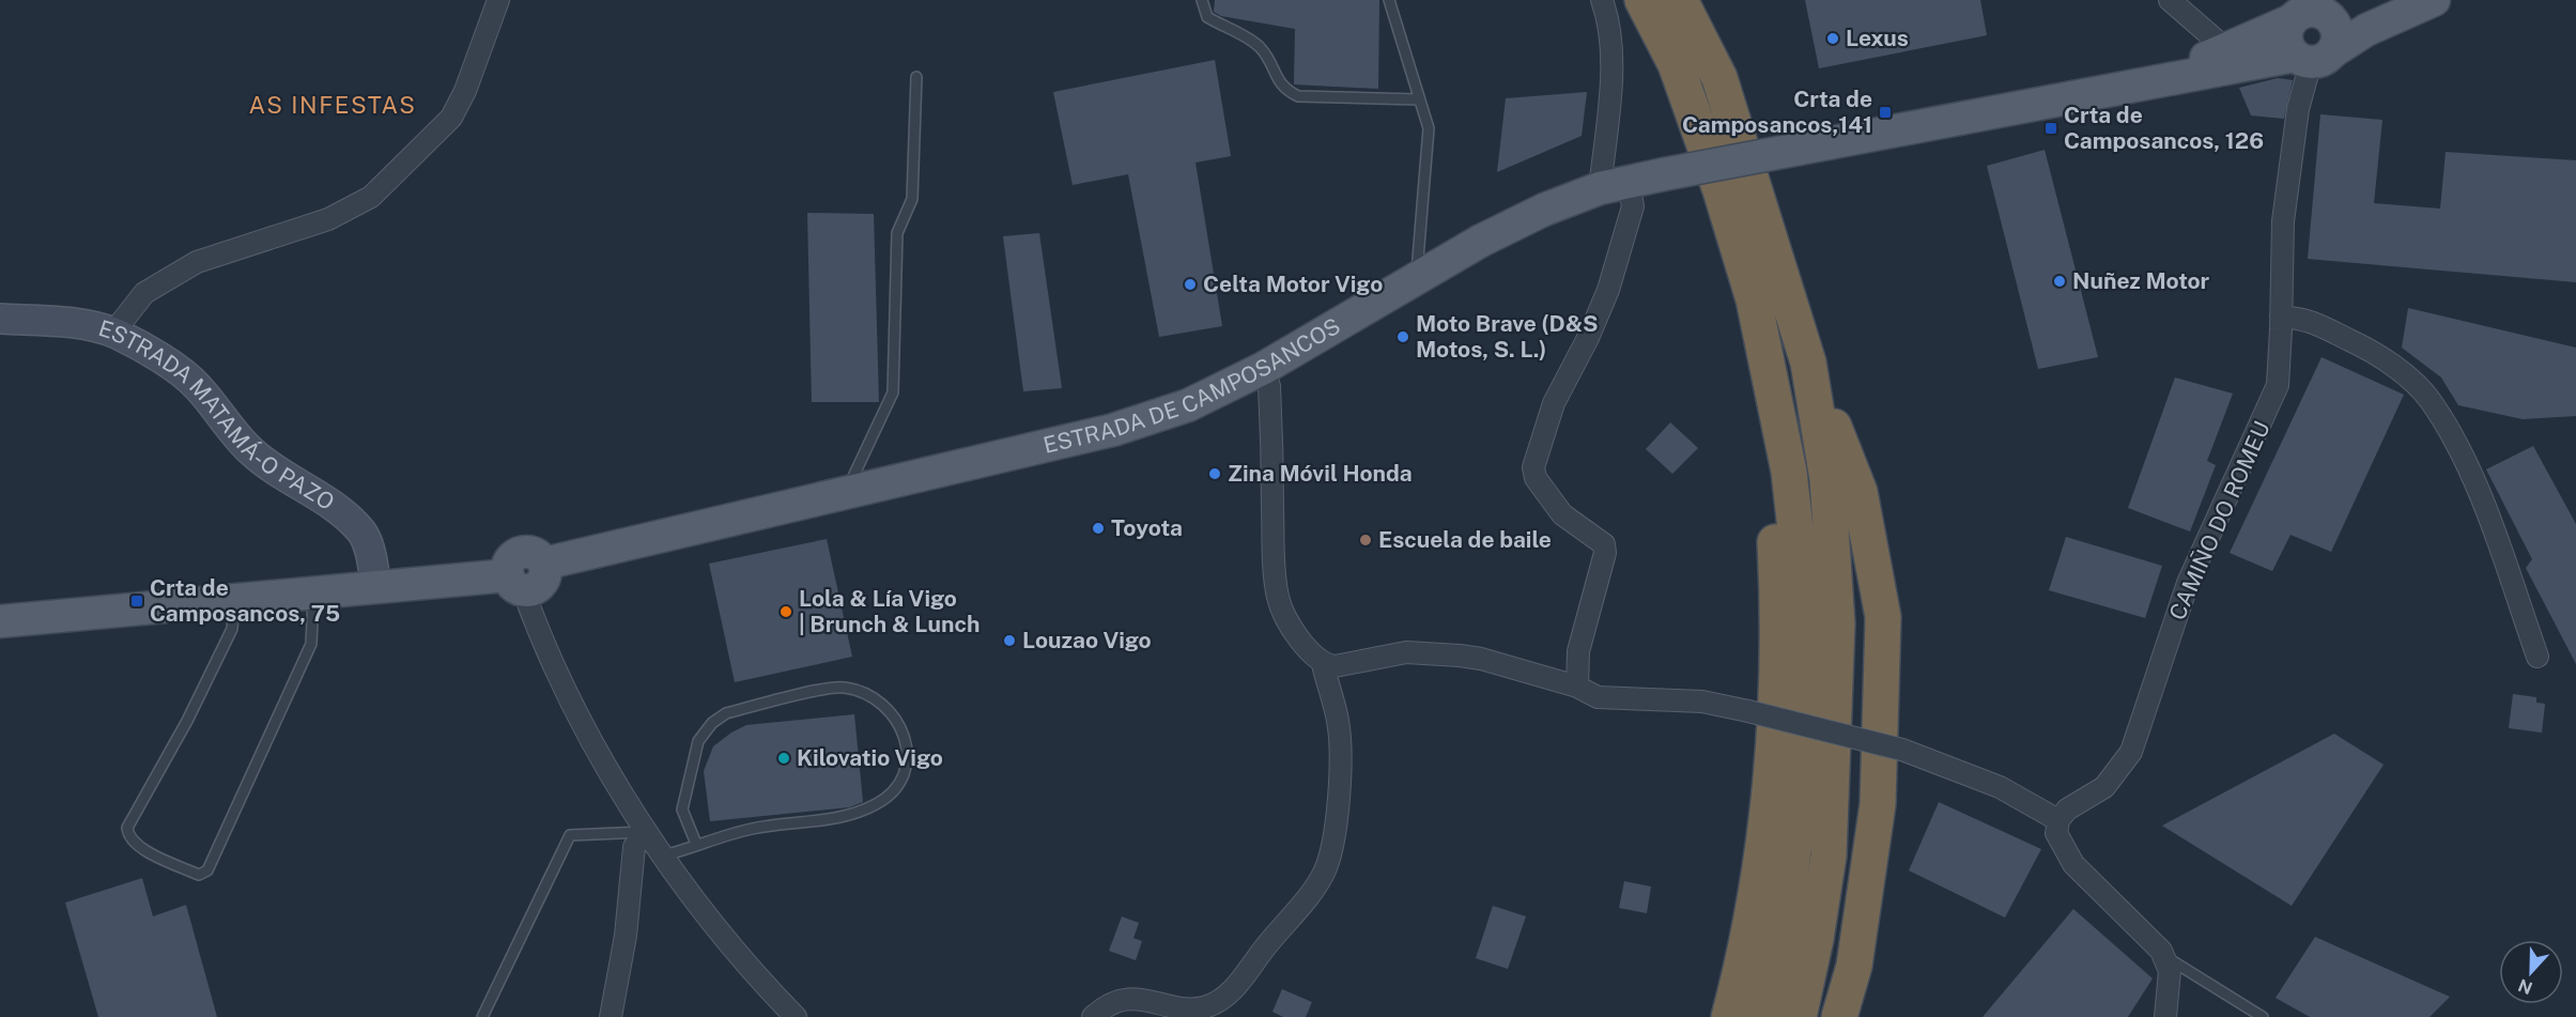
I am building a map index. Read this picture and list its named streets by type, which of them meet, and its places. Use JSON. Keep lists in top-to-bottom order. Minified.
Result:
{"streets":{"main road":["ESTRADA DE CAMPOSANCOS"],"street":["ESTRADA MATAMÁ-O PAZO","CAMIÑO DO ROMEU"]},"crossings":[["ESTRADA DE CAMPOSANCOS","CAMIÑO DO ROMEU"]],"districts":["AS INFESTAS"],"places":{"other":["Lexus","Nuñez Motor","Celta Motor Vigo","Moto Brave (D&S Motos, S. L.)","Zina Móvil Honda","Toyota","Escuela de baile","Lola & Lía Vigo | Brunch & Lunch","Louzao Vigo","Kilovatio Vigo"],"transit":["Crta de Camposancos,141","Crta de Camposancos, 126","Crta de Camposancos, 75"]},"north":"bottom"}
